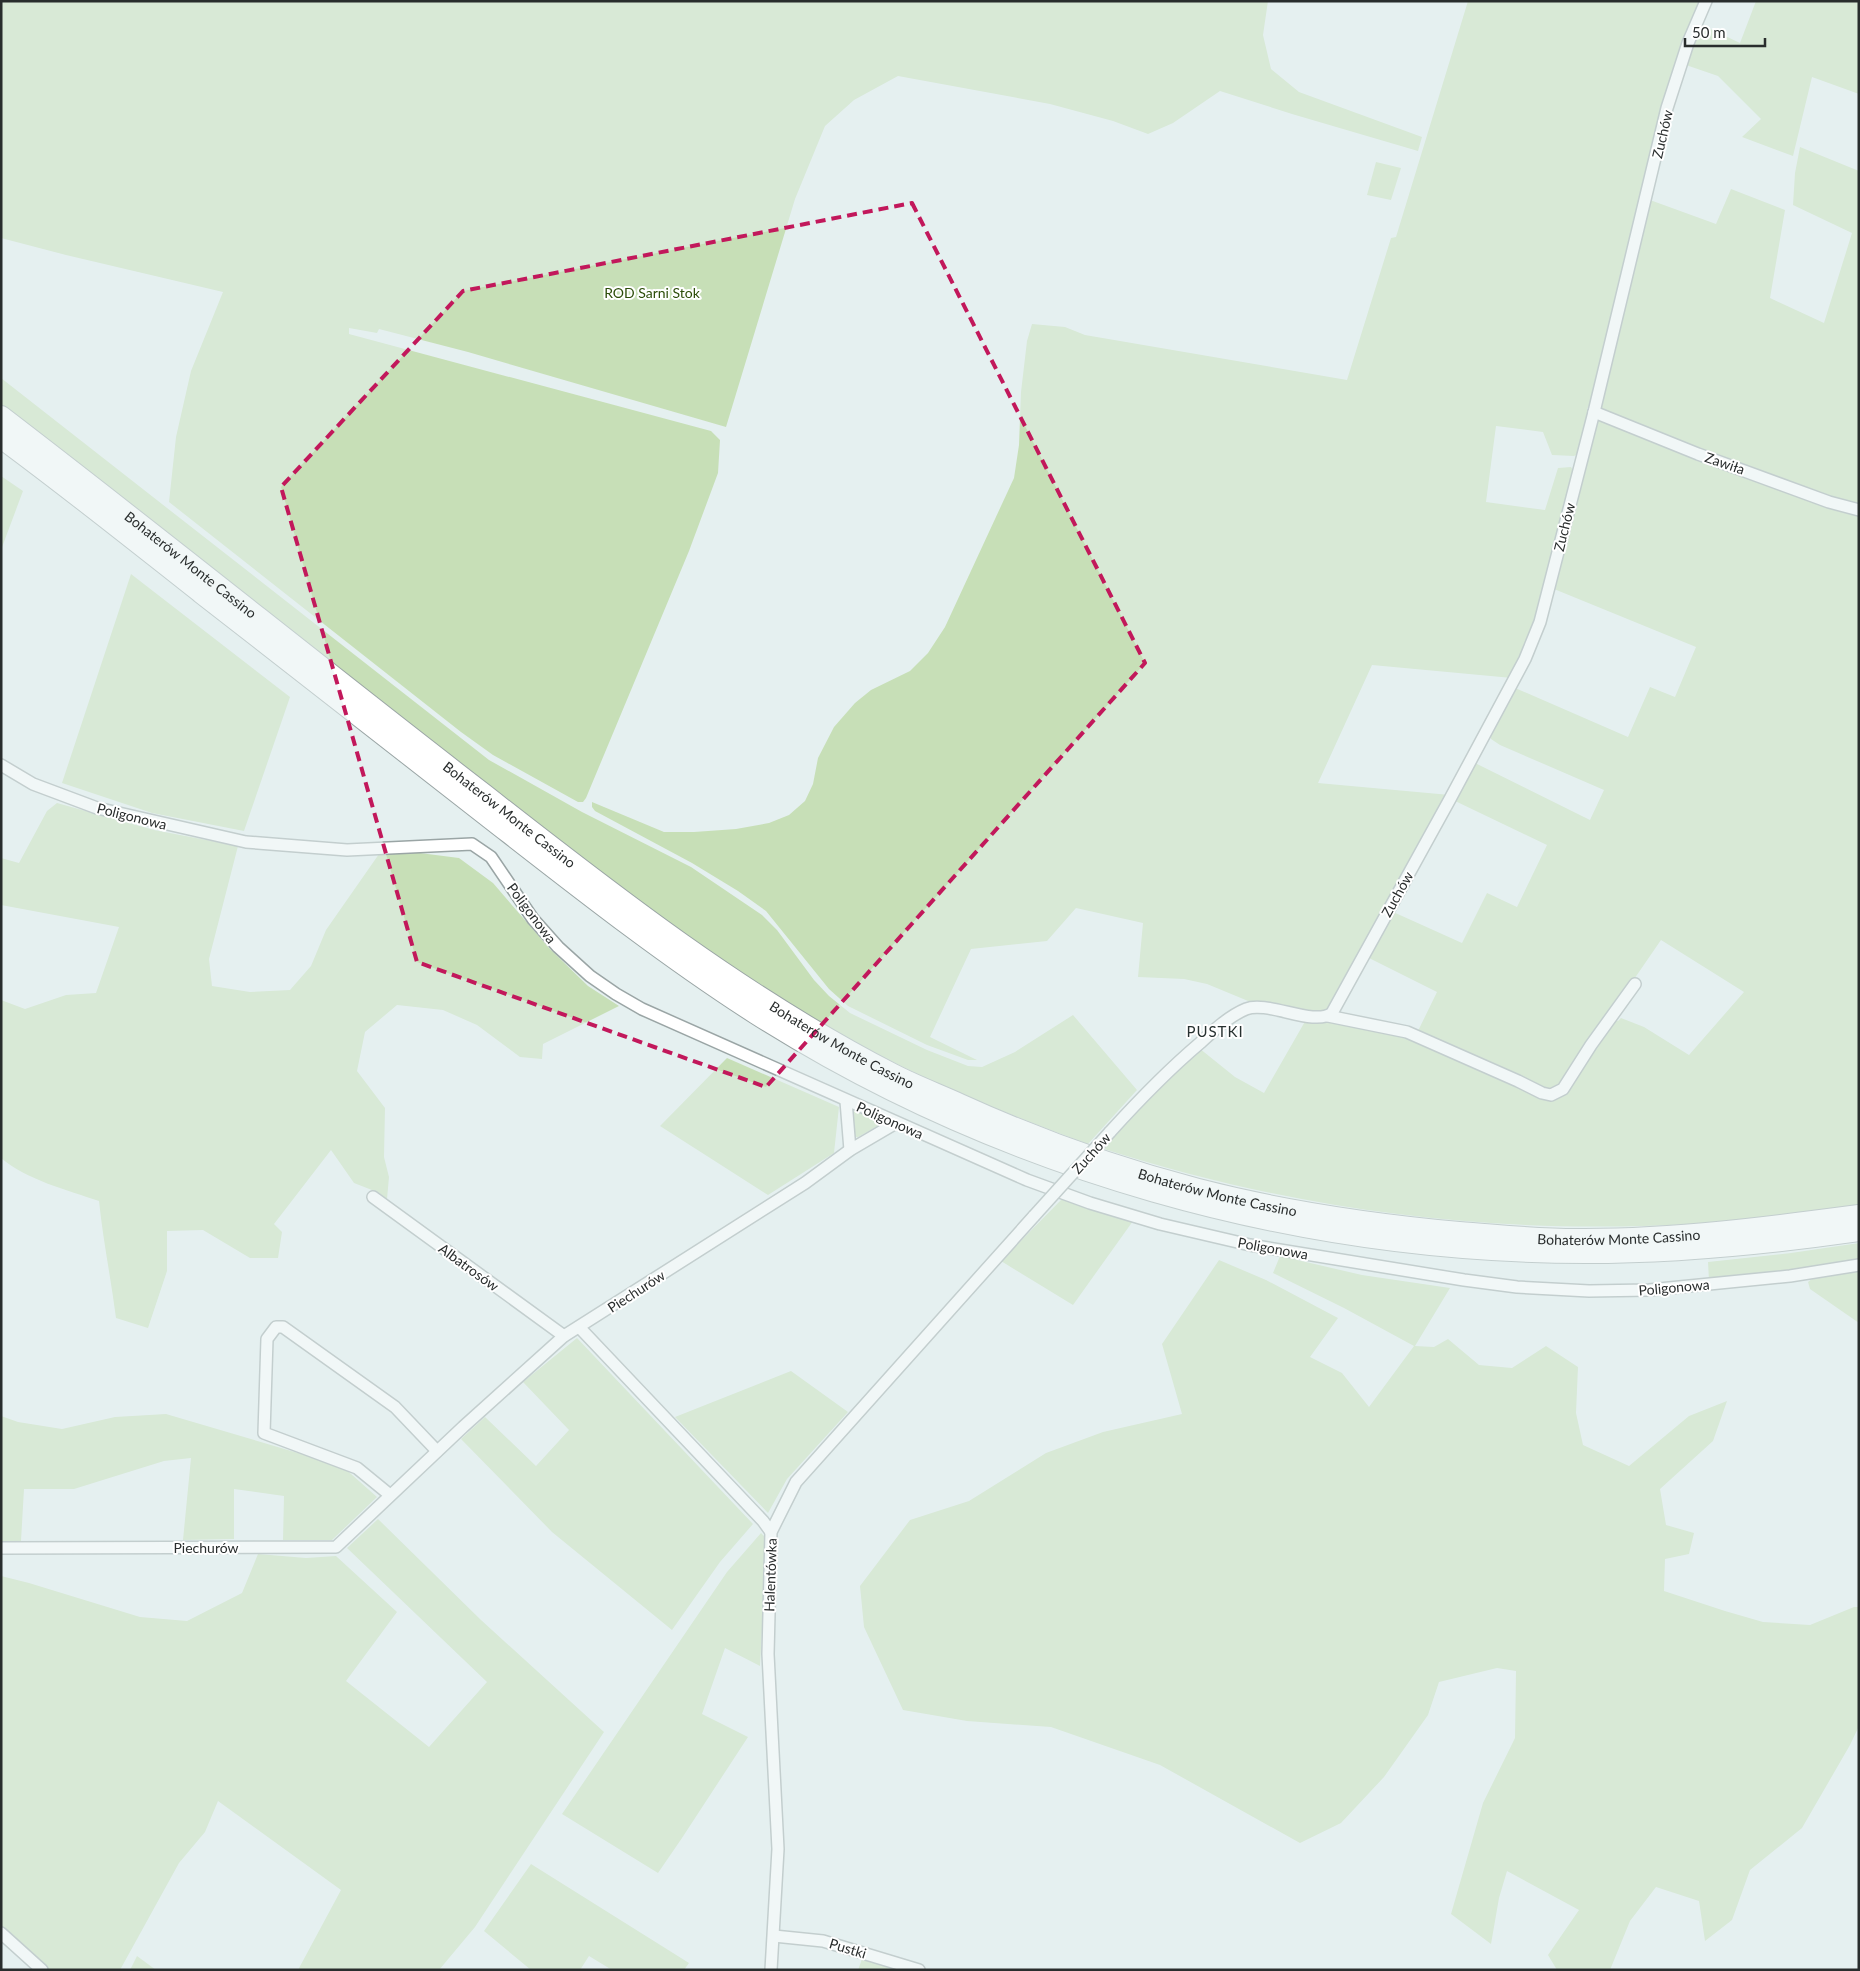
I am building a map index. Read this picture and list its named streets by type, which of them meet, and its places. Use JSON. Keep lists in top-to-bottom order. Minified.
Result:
{"streets":{"highway":["Bohaterów Monte Cassino"],"street":["Zuchów","Zawiła","Poligonowa","Albatrosów","Piechurów","Halentówka","Pustki"]},"crossings":[["Zuchów","Zawiła"],["Zuchów","Halentówka"],["Poligonowa","Piechurów"],["Albatrosów","Piechurów"],["Halentówka","Pustki"]],"districts":["PUSTKI"],"parks":["ROD Sarni Stok"],"scale_bar":"50 m"}
